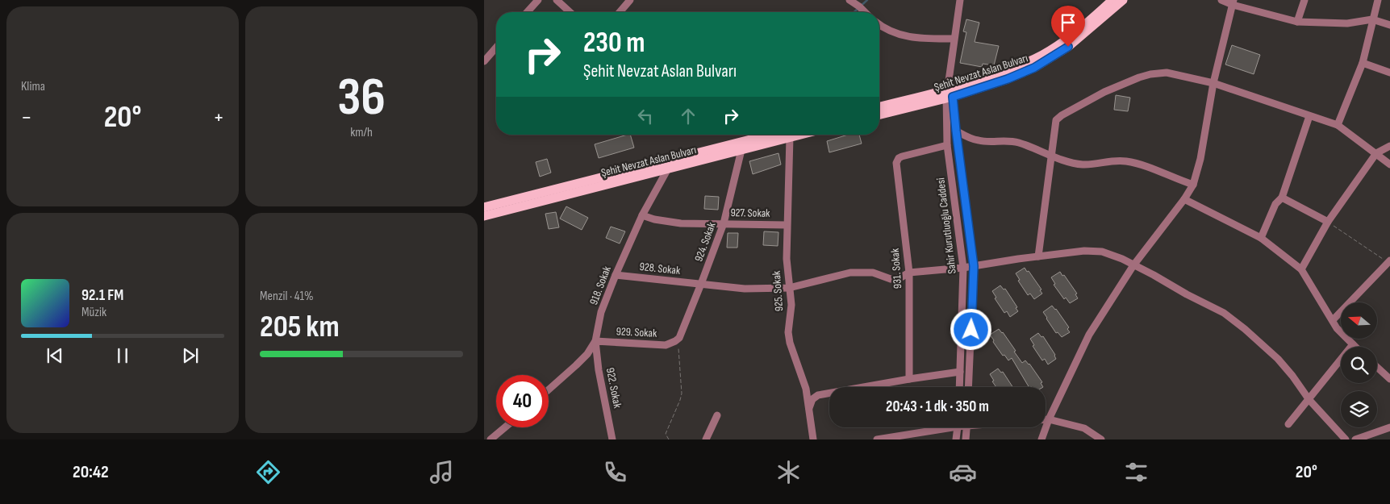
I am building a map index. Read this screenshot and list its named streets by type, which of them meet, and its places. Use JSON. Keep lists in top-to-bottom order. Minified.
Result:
{"streets":{"main road":["Şehit Nevzat Aslan Bulvarı"],"street":["927. Sokak","Sahir Kurutluoğlu Caddesi","924. Sokak","928. Sokak","931. Sokak","918. Sokak","925. Sokak","929. Sokak","922. Sokak"]},"crossings":[["Şehit Nevzat Aslan Bulvarı","Sahir Kurutluoğlu Caddesi"],["Şehit Nevzat Aslan Bulvarı","924. Sokak"],["Şehit Nevzat Aslan Bulvarı","918. Sokak"],["927. Sokak","924. Sokak"],["927. Sokak","918. Sokak"],["927. Sokak","925. Sokak"],["Sahir Kurutluoğlu Caddesi","928. Sokak"],["Sahir Kurutluoğlu Caddesi","931. Sokak"],["924. Sokak","928. Sokak"],["924. Sokak","929. Sokak"],["928. Sokak","931. Sokak"],["928. Sokak","918. Sokak"],["928. Sokak","925. Sokak"],["918. Sokak","929. Sokak"],["918. Sokak","922. Sokak"],["929. Sokak","922. Sokak"]],"north":"left","page":{"tile":["Klima",["36","km/h"],["Menzil · 41%","205 km"]],"turn":["230 m","Şehit Nevzat Aslan Bulvarı"],"heat":["−","20°","+"],"song":["92.1 FM","Müzik"],"limit":"40","trip":"20:43 · 1 dk · 350 m","tabs":["20:42","20°"]}}
